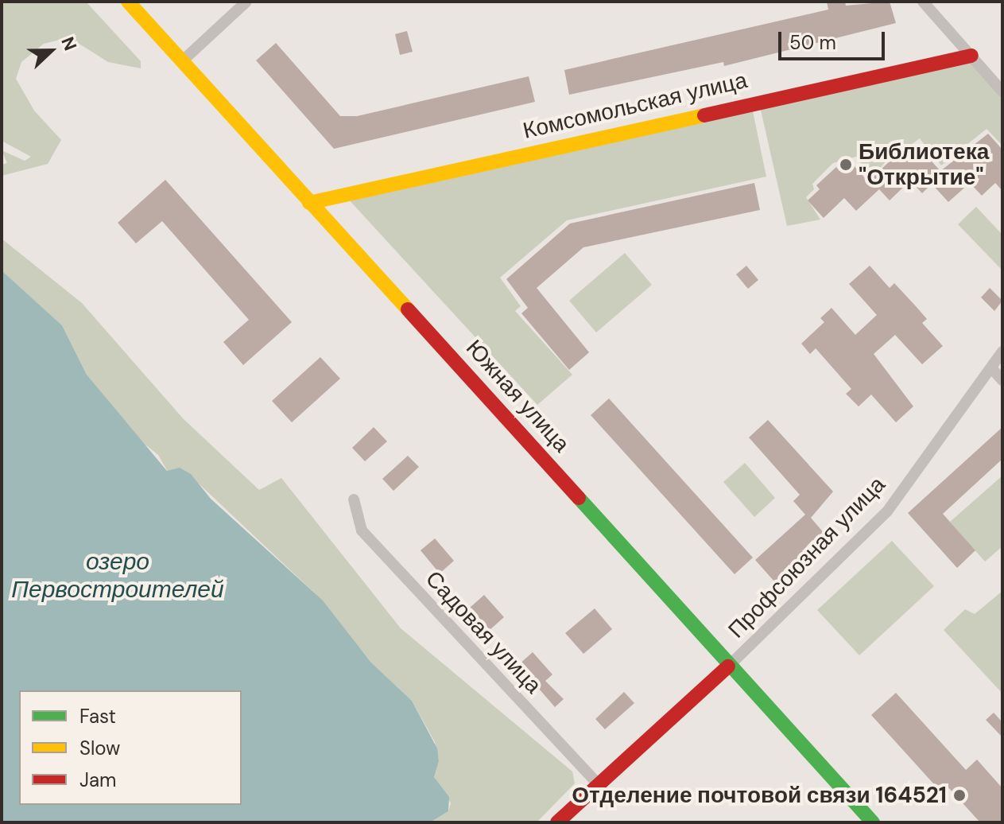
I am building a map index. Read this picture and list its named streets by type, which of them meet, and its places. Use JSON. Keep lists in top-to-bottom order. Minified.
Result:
{"streets":{"main road":["Комсомольская улица","Южная улица"],"street":["Профсоюзная улица","Садовая улица"]},"crossings":[["Комсомольская улица","Южная улица"],["Южная улица","Профсоюзная улица"]],"water":["озеро Первостроителей"],"places":["Библиотека \"Открытие\"","Отделение почтовой связи 164521"],"legend":["Fast","Slow","Jam"],"scale_bar":"50 m","north":"right"}
